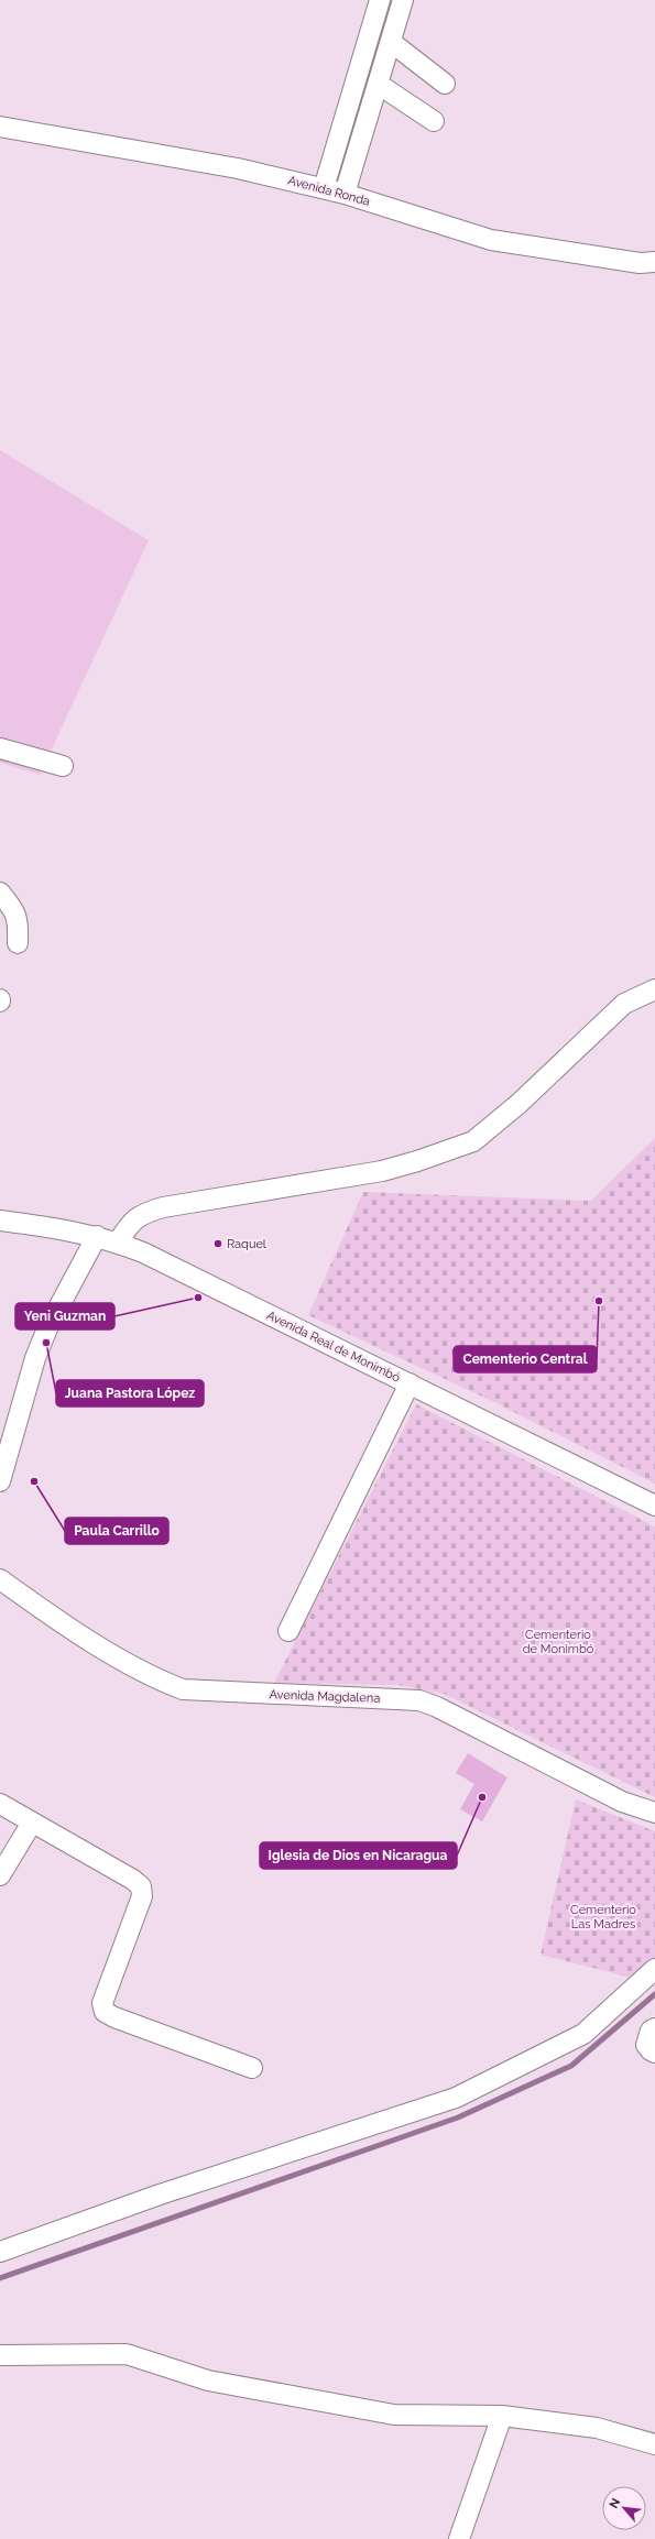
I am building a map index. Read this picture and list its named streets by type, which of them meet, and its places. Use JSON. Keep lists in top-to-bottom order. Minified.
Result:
{"streets":{"street":["Avenida Ronda","Avenida Real de Monimbó","Avenida Magdalena"]},"parks":["Cementerio de Monimbó","Cementerio Las Madres"],"places":["Raquel","Yeni Guzman","Cementerio Central","Juana Pastora López","Paula Carrillo","Iglesia de Dios en Nicaragua"],"north":"top left"}
